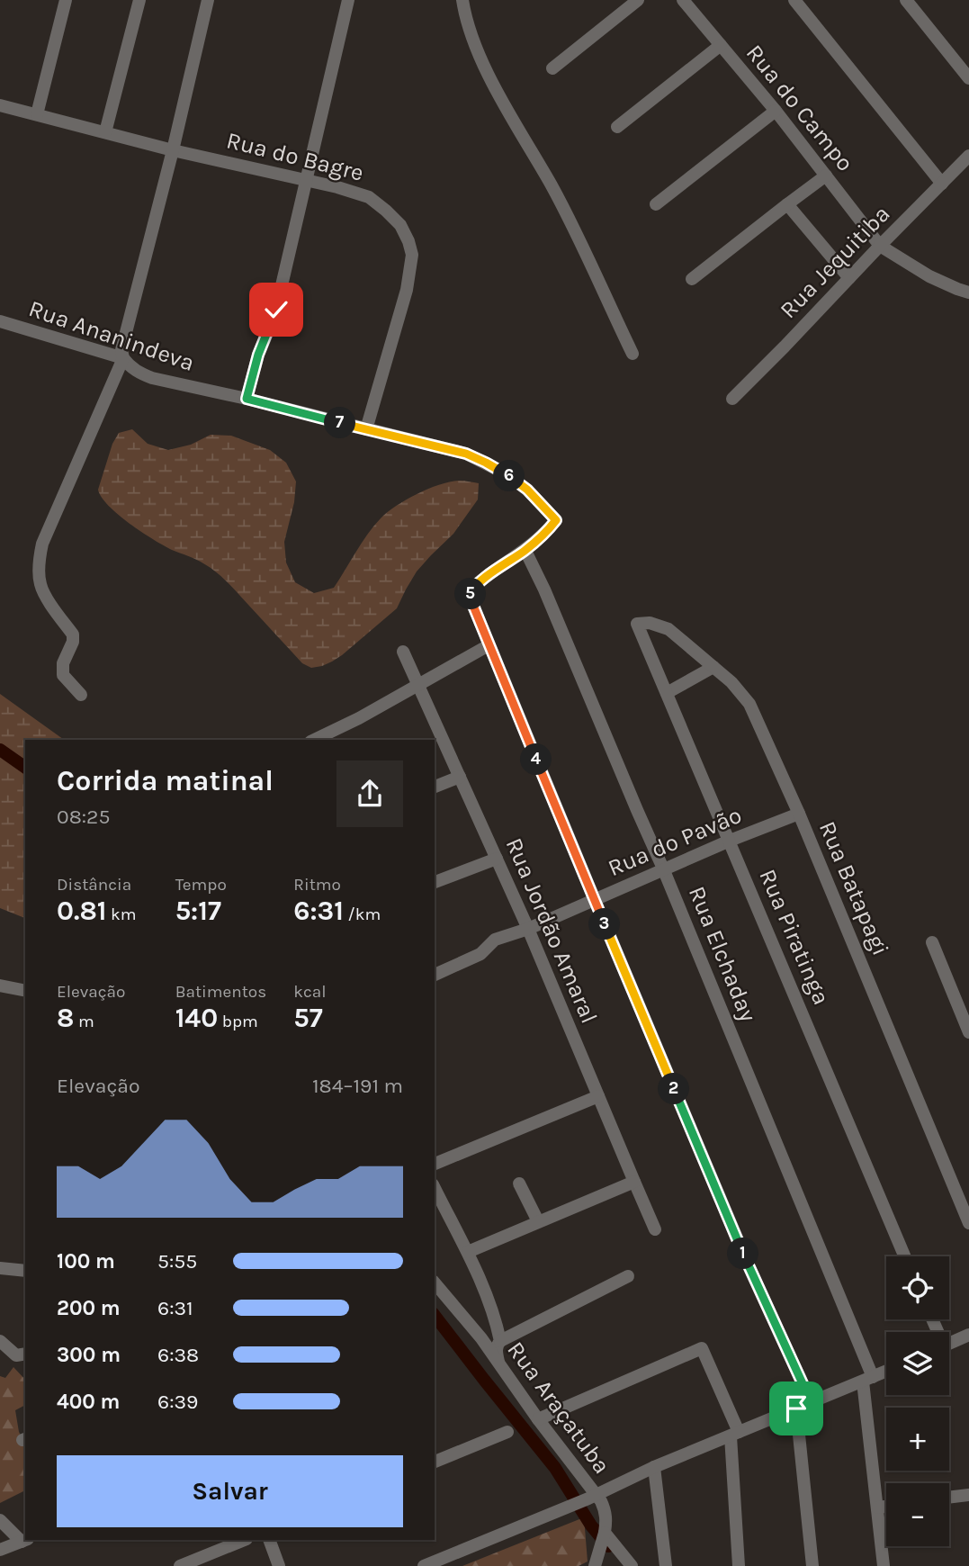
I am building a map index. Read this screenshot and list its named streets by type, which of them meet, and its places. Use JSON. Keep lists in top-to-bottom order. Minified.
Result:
{"streets":{"street":["Rua do Campo","Rua do Bagre","Rua Jequitiba","Rua Ananindeva","Rua do Pavão","Rua Batapagi","Rua Jordão Amaral","Rua Piratinga","Rua Elchaday","Rua Araçatuba"]},"crossings":[["Rua do Campo","Rua Jequitiba"],["Rua do Bagre","Rua Ananindeva"],["Rua Ananindeva","Rua Elchaday"],["Rua do Pavão","Rua Batapagi"],["Rua do Pavão","Rua Jordão Amaral"],["Rua do Pavão","Rua Piratinga"],["Rua do Pavão","Rua Elchaday"],["Rua Batapagi","Rua Piratinga"]],"page":{"pins":["7","6","5","4","3","2","1"],"heading":["Corrida matinal","08:25"],"stats":[["Distância","0.81 km"],["Tempo","5:17"],["Ritmo","6:31 /km"],["Elevação","8 m"],["Batimentos","140 bpm"],["kcal","57"]],"chart":["Elevação","184–191 m"],"list":[{"name":"100 m","note":"5:55"},{"name":"200 m","note":"6:31"},{"name":"300 m","note":"6:38"},{"name":"400 m","note":"6:39"}],"map_buttons":["+","−"],"buttons":"Salvar"}}
